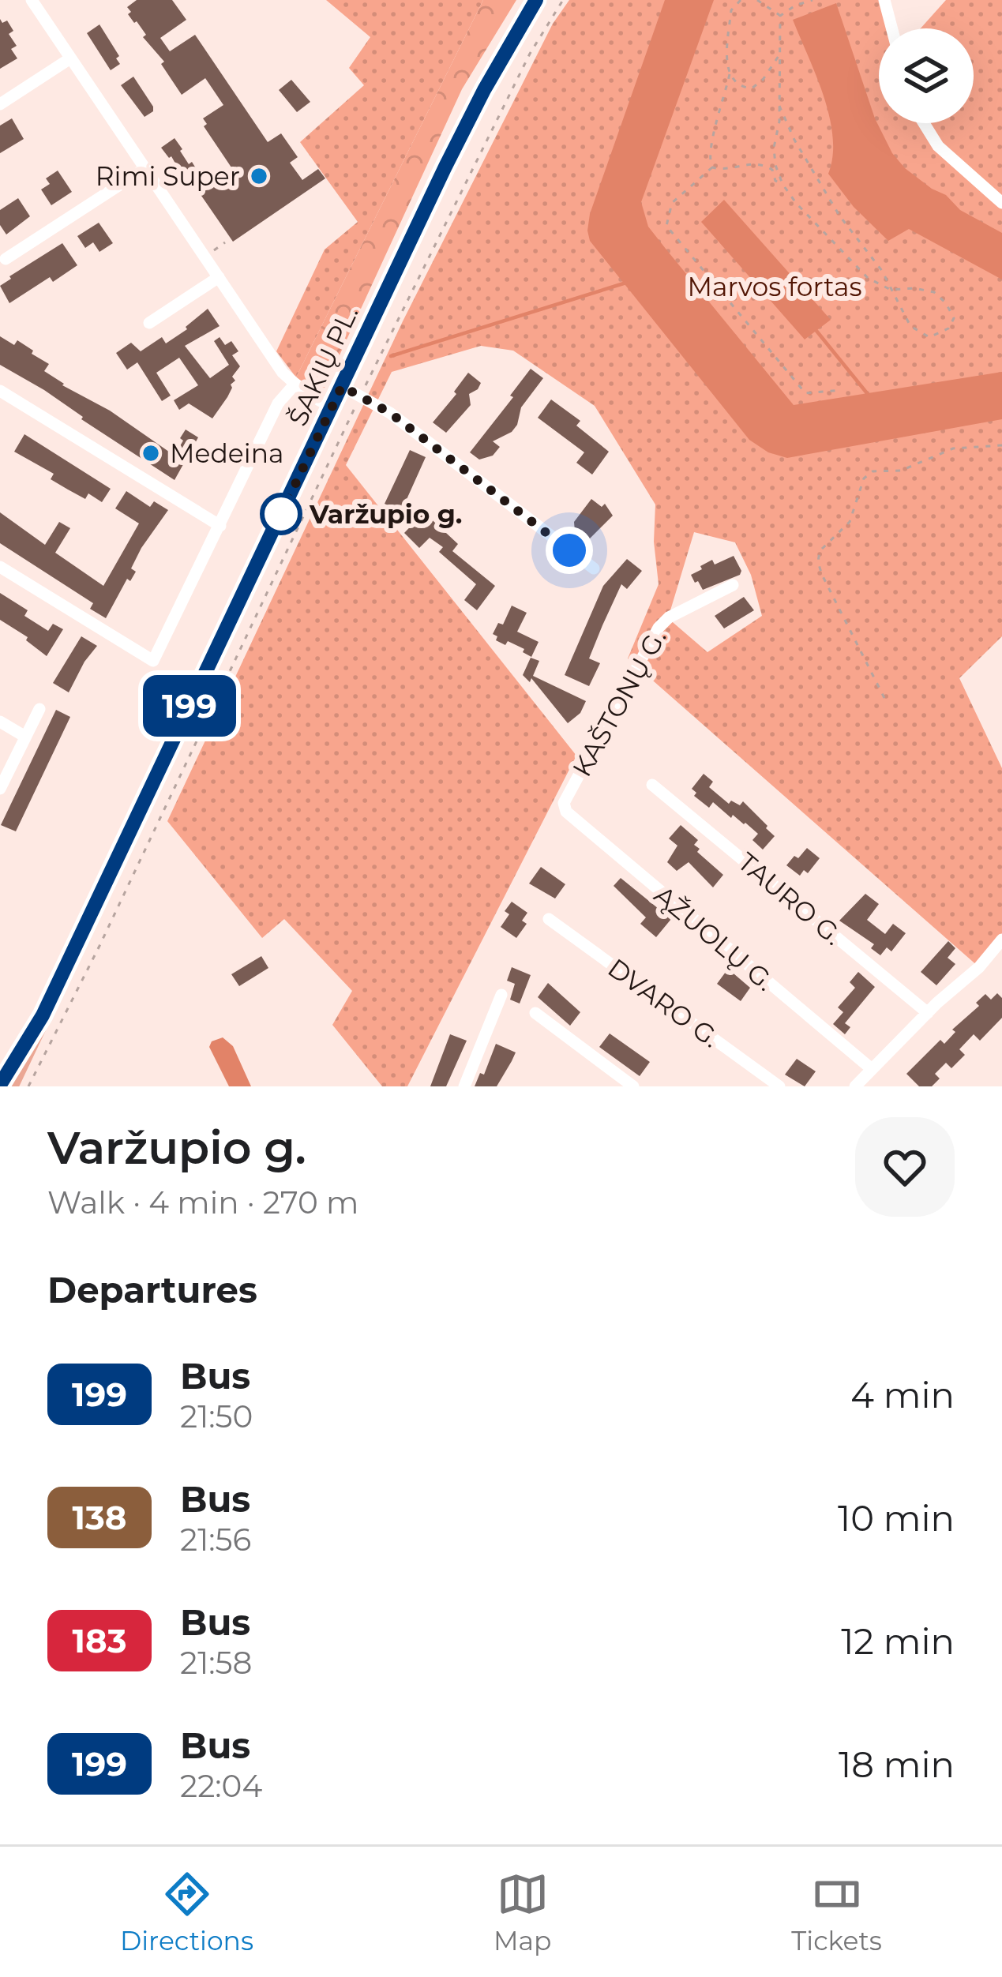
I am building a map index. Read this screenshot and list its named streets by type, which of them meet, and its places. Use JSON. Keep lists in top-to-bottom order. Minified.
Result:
{"streets":{"main road":["ŠAKIŲ PL."],"street":["KAŠTONŲ G.","TAURO G.","ĄŽUOLŲ G.","DVARO G."]},"crossings":[["KAŠTONŲ G.","ĄŽUOLŲ G."]],"parks":["Marvos fortas"],"places":["Rimi Super","Medeina","Varžupio g."],"lines":["bus line 199"],"page":{"on_map":"199","heading":[["Varžupio g.","Walk · 4 min · 270 m"],"Departures"],"list":[{"mark":"199","name":"Bus","note":"21:50","value":"4 min"},{"mark":"138","name":"Bus","note":"21:56","value":"10 min"},{"mark":"183","name":"Bus","note":"21:58","value":"12 min"},{"mark":"199","name":"Bus","note":"22:04","value":"18 min"}],"tabs":["Directions","Map","Tickets"]}}
